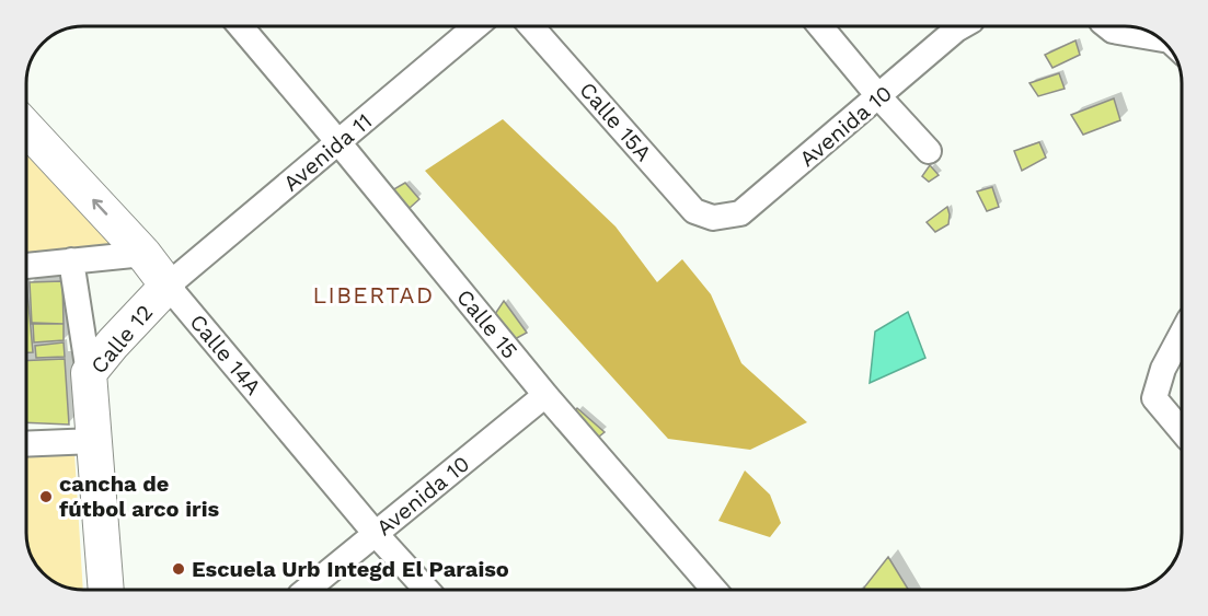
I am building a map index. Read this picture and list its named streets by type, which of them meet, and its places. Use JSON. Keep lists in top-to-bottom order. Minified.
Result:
{"streets":{"street":["Calle 15A","Avenida 10","Avenida 11","Calle 15","Calle 12","Calle 14A"]},"crossings":[["Calle 15A","Avenida 10"],["Avenida 10","Calle 15"],["Avenida 10","Calle 14A"],["Avenida 11","Calle 15"],["Avenida 11","Calle 12"],["Avenida 11","Calle 14A"],["Calle 12","Calle 14A"]],"districts":["LIBERTAD"],"places":["cancha de fútbol arco iris","Escuela Urb Integd El Paraiso"]}
